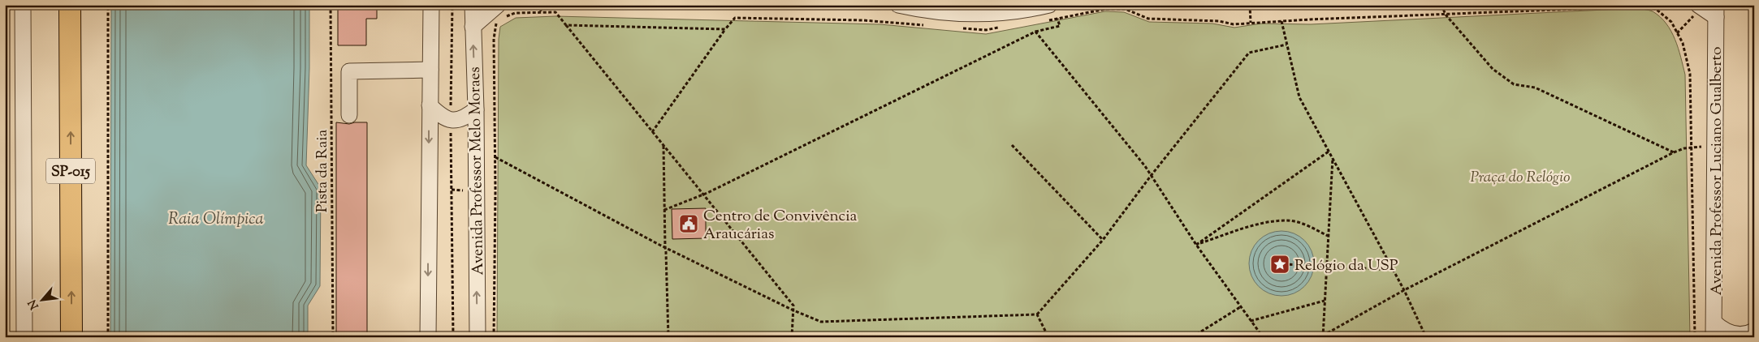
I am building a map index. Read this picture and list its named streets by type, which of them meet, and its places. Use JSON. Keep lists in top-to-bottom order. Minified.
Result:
{"streets":{"highway":["SP-015"],"street":["Avenida Professor Melo Moraes","Avenida Professor Luciano Gualberto"],"path":["Pista da Raia"]},"water":["Raia Olímpica"],"parks":["Praça do Relógio"],"places":{"public building":["Centro de Convivência Araucárias"],"place":["Relógio da USP"]},"north":"bottom left"}
